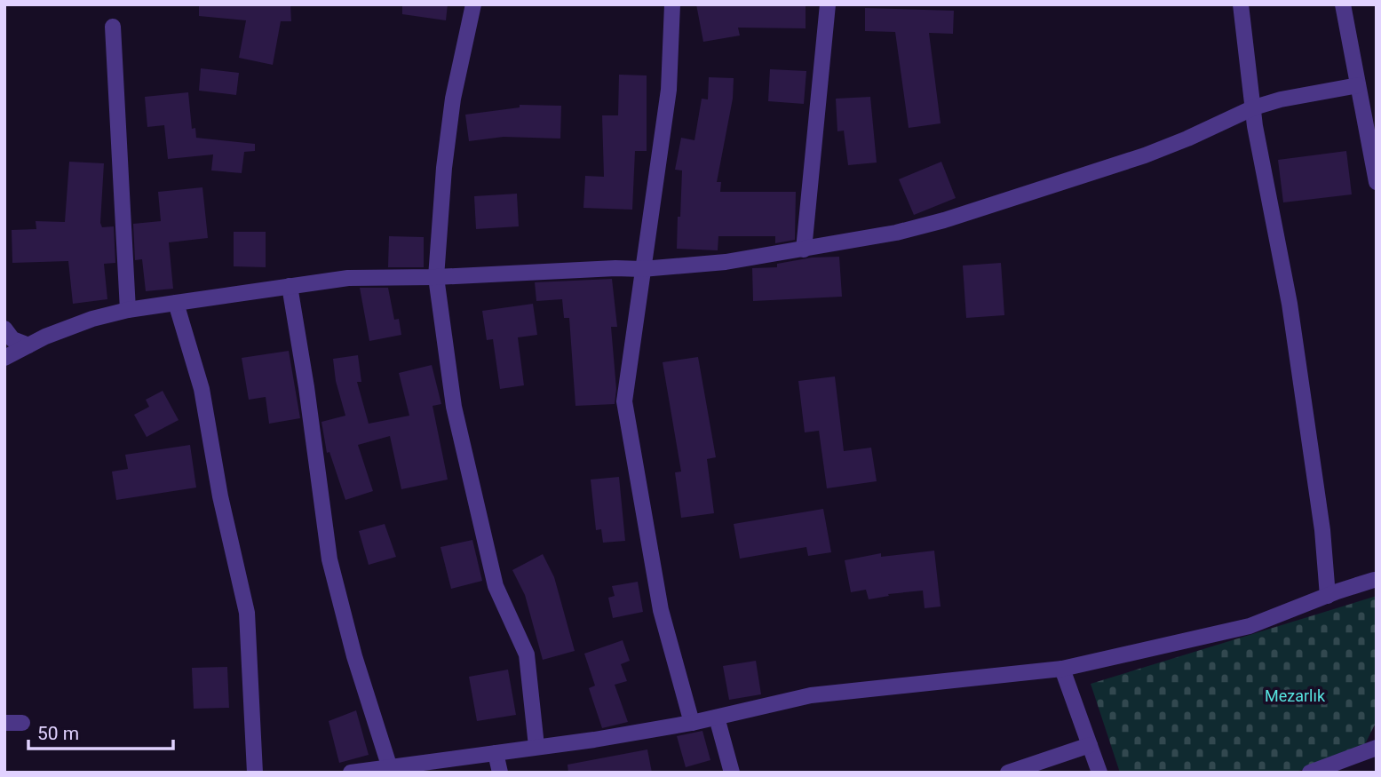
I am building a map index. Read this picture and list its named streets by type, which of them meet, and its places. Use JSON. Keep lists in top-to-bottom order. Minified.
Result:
{"parks":["Mezarlık"],"scale_bar":"50 m"}
